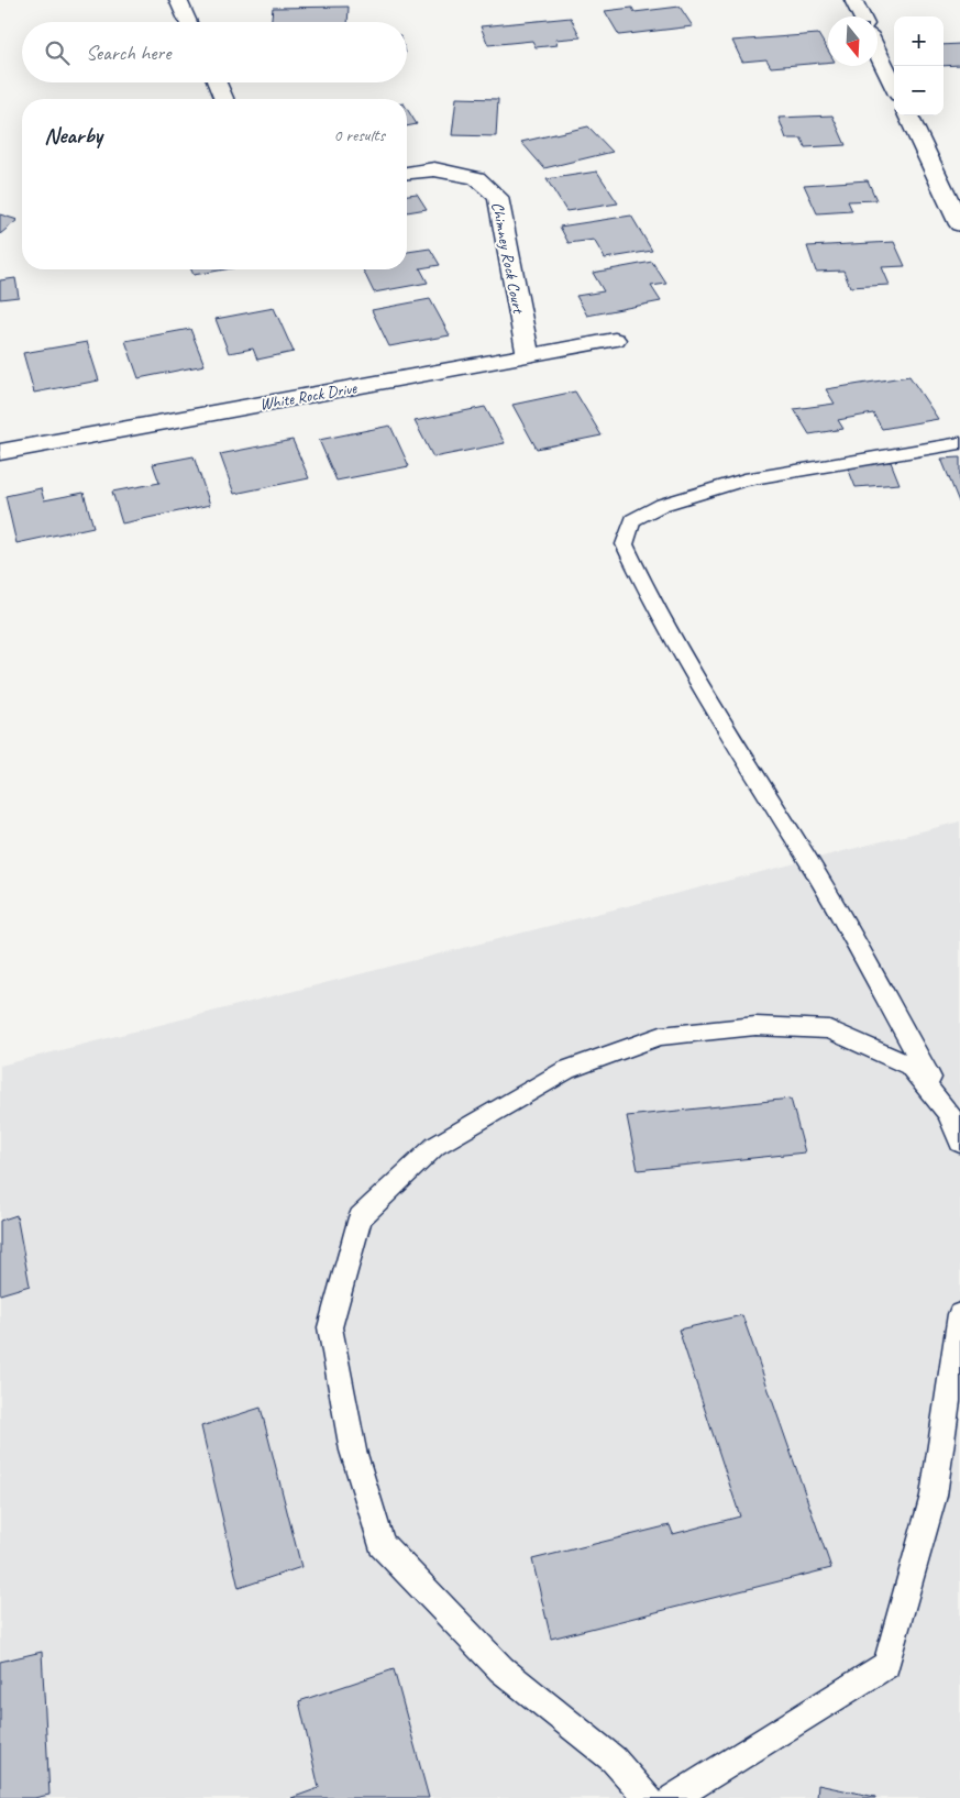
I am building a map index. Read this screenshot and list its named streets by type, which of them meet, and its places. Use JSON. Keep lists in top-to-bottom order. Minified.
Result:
{"streets":{"street":["Chimney Rock Court","White Rock Drive"]},"crossings":[["Chimney Rock Court","White Rock Drive"]],"north":"bottom","page":{"map_buttons":["+","−"],"search":"Search here","heading":["Nearby","0 results"]}}
